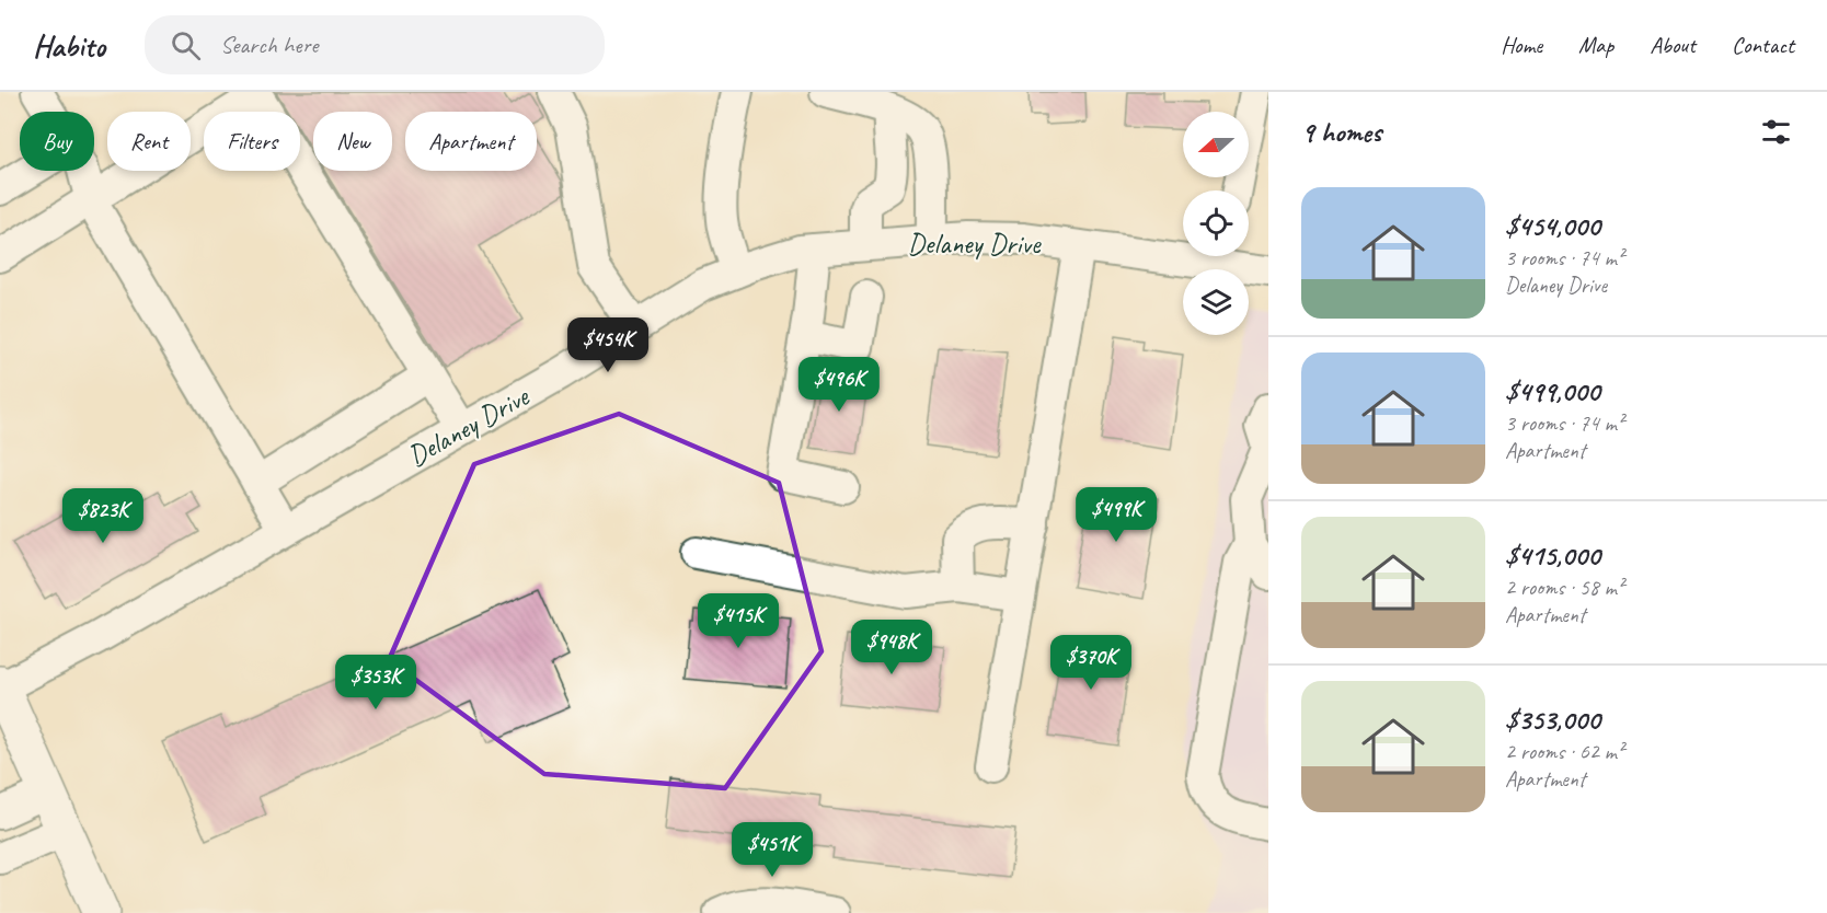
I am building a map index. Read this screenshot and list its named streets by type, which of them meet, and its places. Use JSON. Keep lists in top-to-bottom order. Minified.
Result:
{"streets":{"street":["Delaney Drive"]},"north":"left","page":{"header":"Habito","search":"Search here","nav":["Home","Map","About","Contact"],"heading":"9 homes","chip":["Buy","Rent","Filters","New","Apartment"],"list":[{"name":"$454,000","note":"3 rooms · 74 m² · Delaney Drive"},{"name":"$499,000","note":"3 rooms · 74 m² · Apartment"},{"name":"$415,000","note":"2 rooms · 58 m² · Apartment"},{"name":"$353,000","note":"2 rooms · 62 m² · Apartment"}],"price":["$454K","$496K","$499K","$823K","$415K","$948K","$370K","$353K","$451K"]}}
